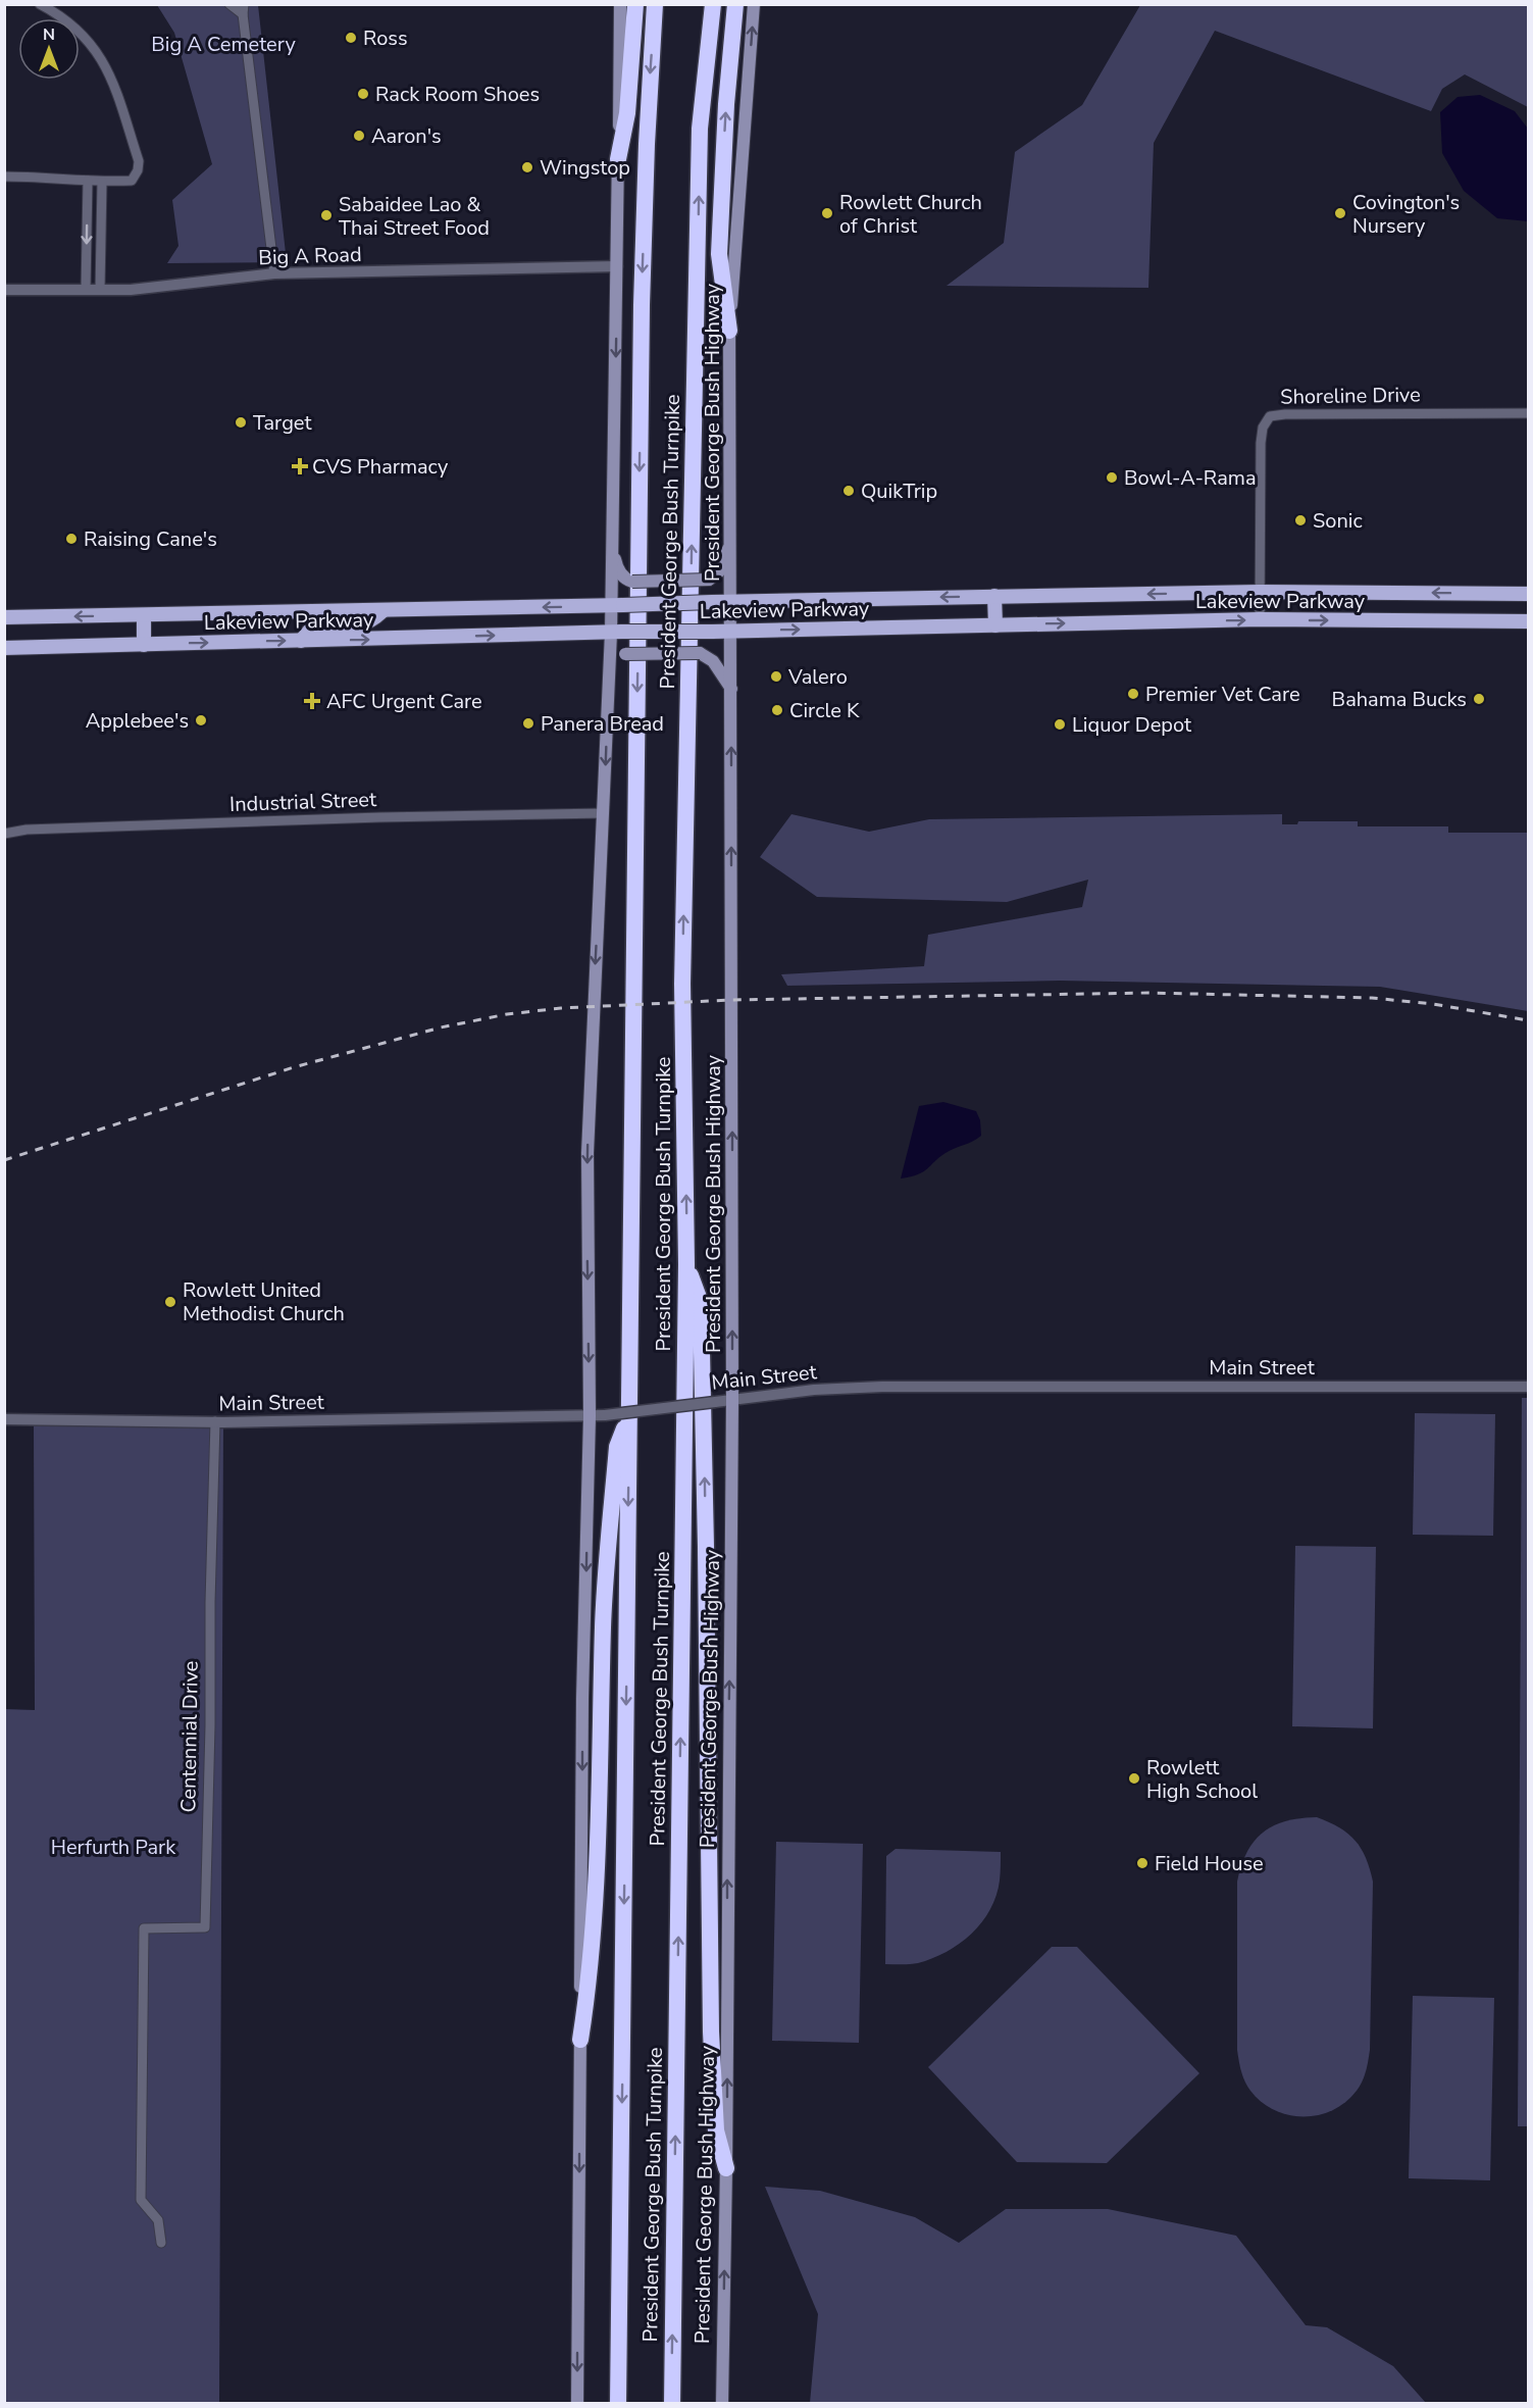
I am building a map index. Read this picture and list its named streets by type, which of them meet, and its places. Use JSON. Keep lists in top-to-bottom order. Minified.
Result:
{"streets":{"highway":["President George Bush Turnpike"],"main road":["President George Bush Highway","Lakeview Parkway"],"street":["Big A Road","Shoreline Drive","Industrial Street","Main Street","Centennial Drive"]},"crossings":[["Shoreline Drive","Lakeview Parkway"],["President George Bush Highway","Lakeview Parkway"],["President George Bush Highway","Main Street"],["Main Street","Centennial Drive"]],"one_way":["President George Bush Highway"],"parks":["Big A Cemetery","Herfurth Park"],"places":{"other":["Ross","Rack Room Shoes","Aaron's","Wingstop","Rowlett Church of Christ","Covington's Nursery","Sabaidee Lao & Thai Street Food","Target","Bowl-A-Rama","QuikTrip","Sonic","Raising Cane's","Valero","Premier Vet Care","Bahama Bucks","Circle K","Applebee's","Panera Bread","Liquor Depot","Rowlett United Methodist Church","Rowlett High School","Field House"],"health":["CVS Pharmacy","AFC Urgent Care"]},"north":"top"}
